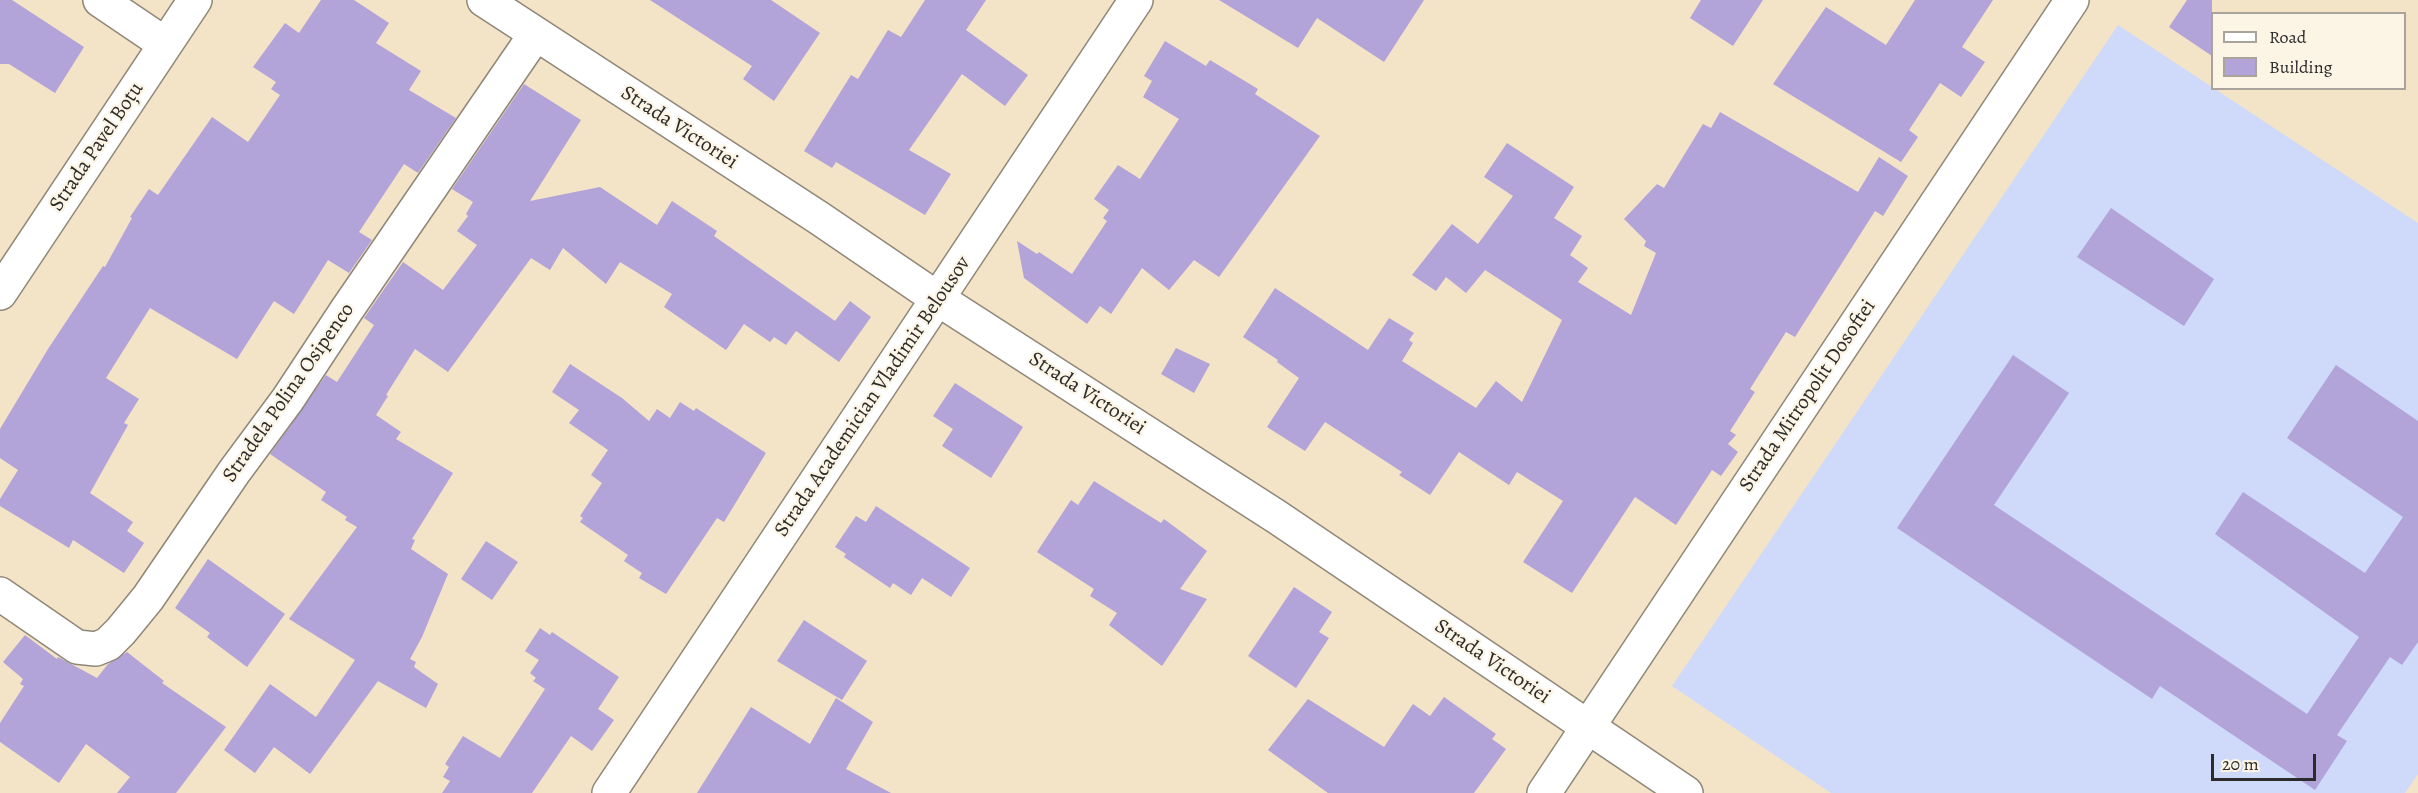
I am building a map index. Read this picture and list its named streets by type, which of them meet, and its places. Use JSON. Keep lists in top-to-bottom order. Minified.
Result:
{"streets":{"street":["Strada Victoriei","Strada Pavel Boțu","Stradela Polina Osipenco","Strada Mitropolit Dosoftei","Strada Academician Vladimir Belousov"]},"crossings":[["Strada Victoriei","Stradela Polina Osipenco"],["Strada Victoriei","Strada Mitropolit Dosoftei"],["Strada Victoriei","Strada Academician Vladimir Belousov"]],"legend":["Road","Building"],"scale_bar":"20 m"}
